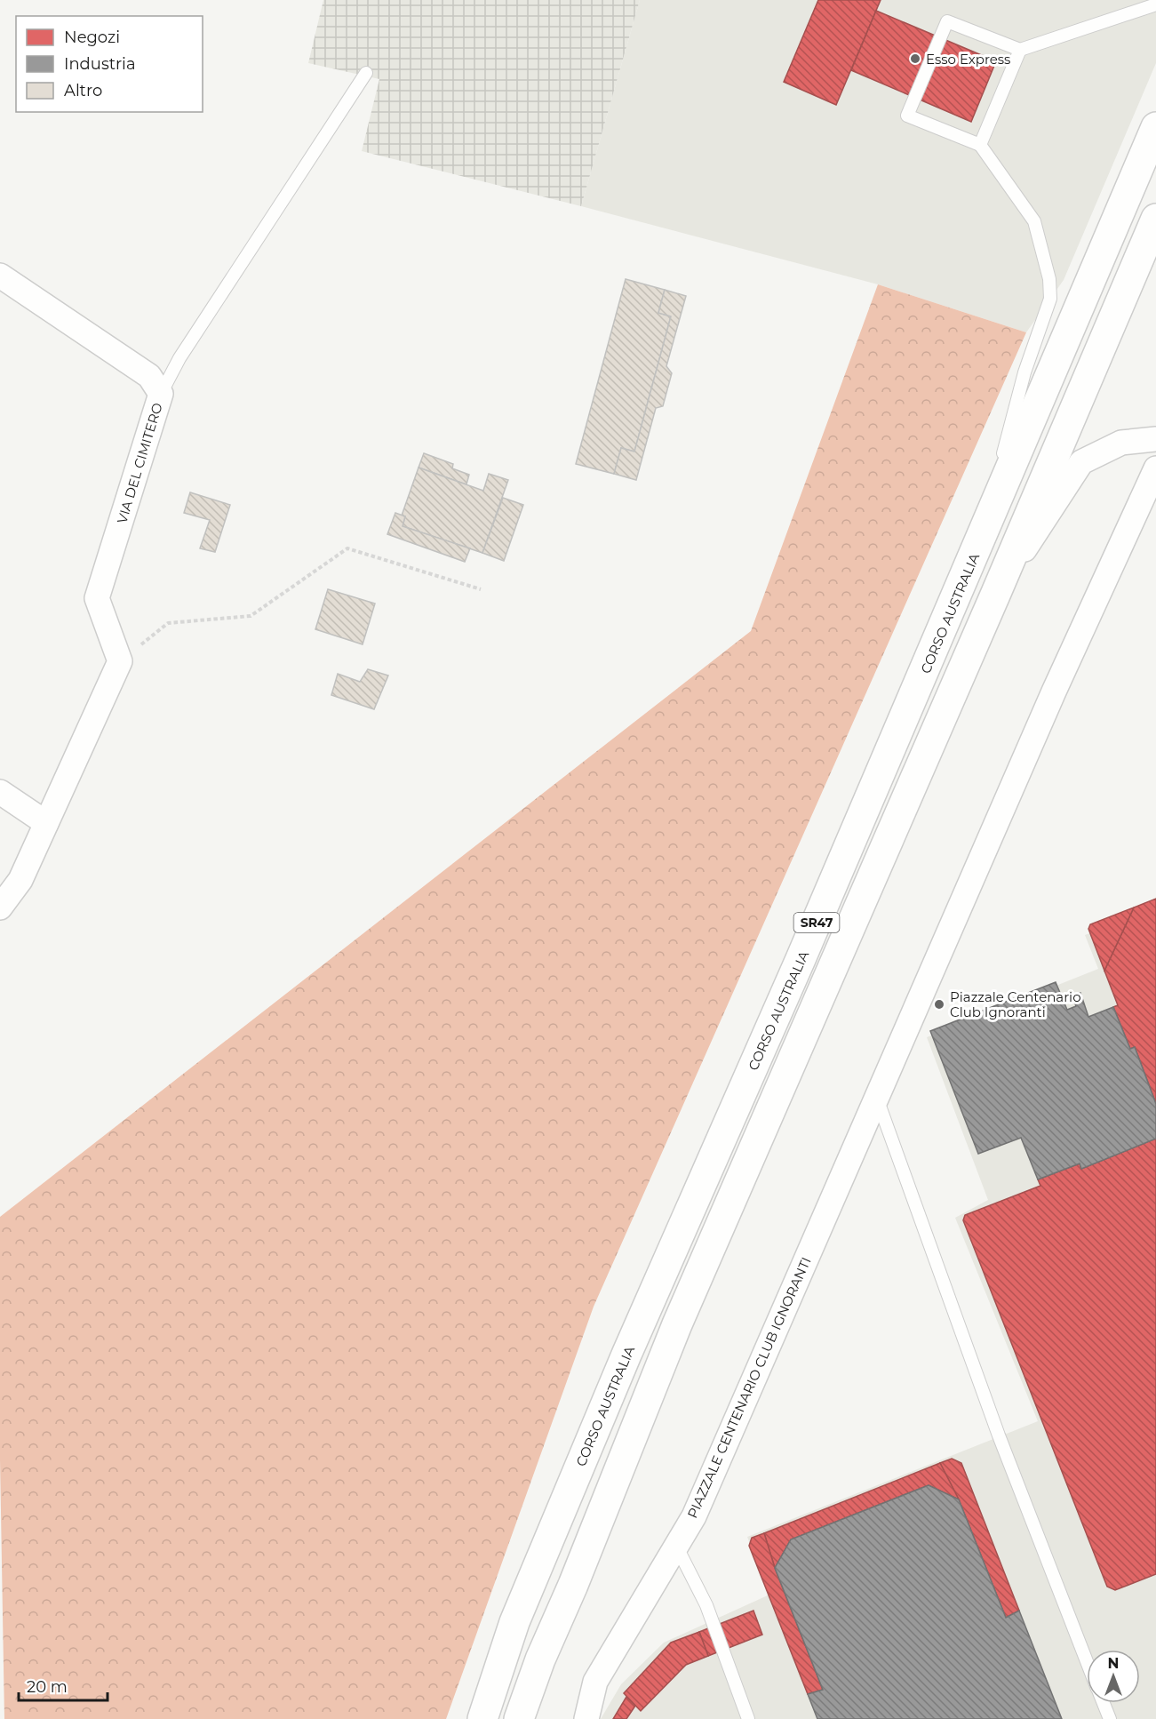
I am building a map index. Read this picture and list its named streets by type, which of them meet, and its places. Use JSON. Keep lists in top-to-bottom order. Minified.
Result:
{"streets":{"highway":["CORSO AUSTRALIA","SR47"],"street":["VIA DEL CIMITERO","PIAZZALE CENTENARIO CLUB IGNORANTI"]},"places":["Esso Express","Piazzale Centenario Club Ignoranti"],"legend":["Negozi","Industria","Altro"],"scale_bar":"20 m","north":"top"}
